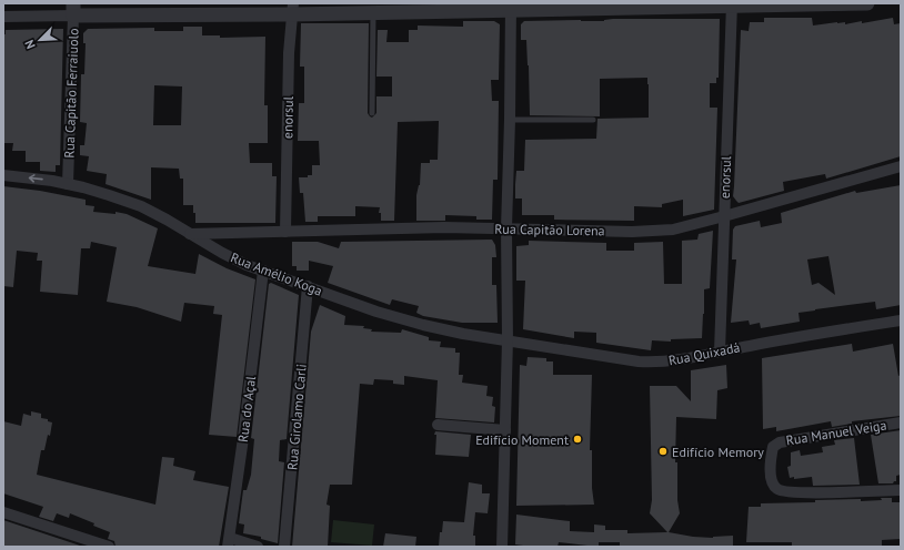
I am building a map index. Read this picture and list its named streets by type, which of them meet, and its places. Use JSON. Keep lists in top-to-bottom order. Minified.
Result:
{"streets":{"street":["Rua Capitão Ferraiuolo","enorsul","Rua Capitão Lorena","Rua Amélio Koga","Rua Quixadá","Rua do Açal","Rua Girolamo Carli","Rua Manuel Veiga"]},"crossings":[["Rua Capitão Ferraiuolo","Rua Amélio Koga"],["enorsul","Rua Capitão Lorena"],["enorsul","Rua Quixadá"],["Rua Capitão Lorena","Rua Amélio Koga"],["Rua Amélio Koga","Rua Quixadá"],["Rua Amélio Koga","Rua do Açal"],["Rua Amélio Koga","Rua Girolamo Carli"]],"places":["Edifício Moment","Edifício Memory"],"north":"bottom left"}
